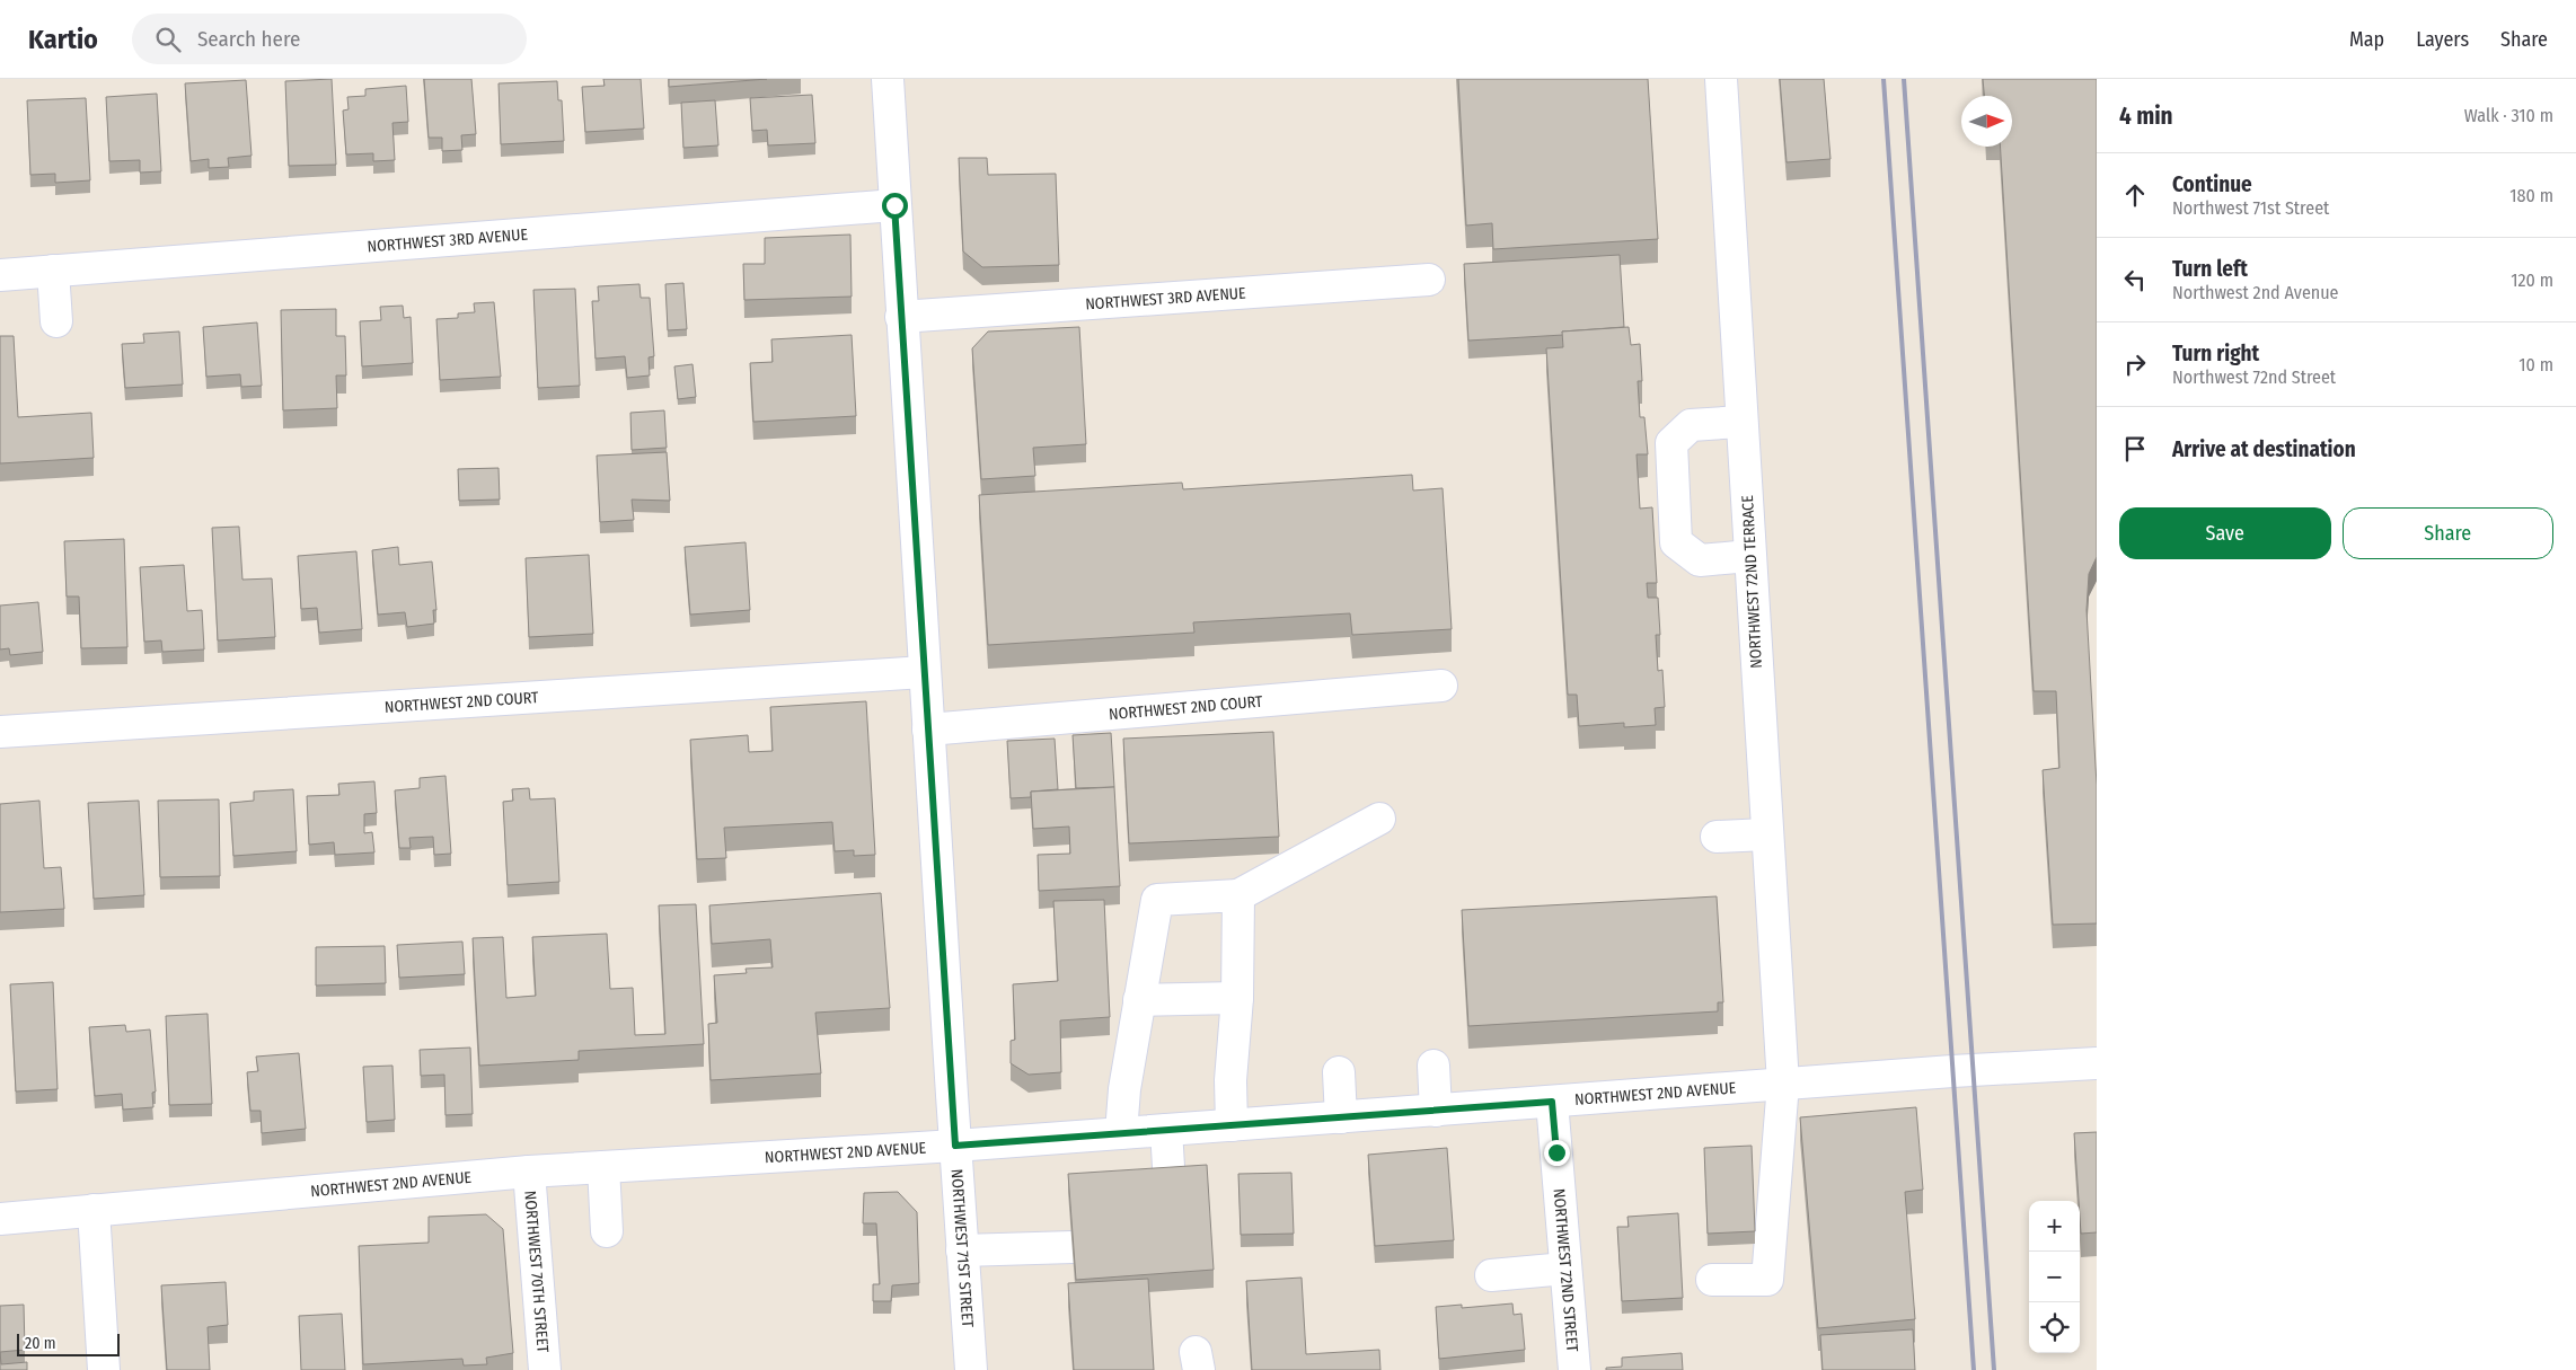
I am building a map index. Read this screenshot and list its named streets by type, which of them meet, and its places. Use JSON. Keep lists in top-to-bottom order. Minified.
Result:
{"streets":{"street":["NORTHWEST 3RD AVENUE","NORTHWEST 72ND TERRACE","NORTHWEST 2ND COURT","NORTHWEST 2ND AVENUE","NORTHWEST 71ST STREET","NORTHWEST 72ND STREET","NORTHWEST 70TH STREET"]},"crossings":[["NORTHWEST 3RD AVENUE","NORTHWEST 71ST STREET"],["NORTHWEST 72ND TERRACE","NORTHWEST 2ND AVENUE"],["NORTHWEST 2ND COURT","NORTHWEST 71ST STREET"],["NORTHWEST 2ND AVENUE","NORTHWEST 71ST STREET"],["NORTHWEST 2ND AVENUE","NORTHWEST 72ND STREET"],["NORTHWEST 2ND AVENUE","NORTHWEST 70TH STREET"]],"scale_bar":"20 m","north":"right","page":{"header":"Kartio","search":"Search here","nav":["Map","Layers","Share"],"heading":["4 min","Walk · 310 m"],"list":[["Continue","Northwest 71st Street","180 m"],["Turn left","Northwest 2nd Avenue","120 m"],["Turn right","Northwest 72nd Street","10 m"],"Arrive at destination"],"buttons":["Save","Share"],"map_buttons":["+","−"],"scale":"20 m"}}
